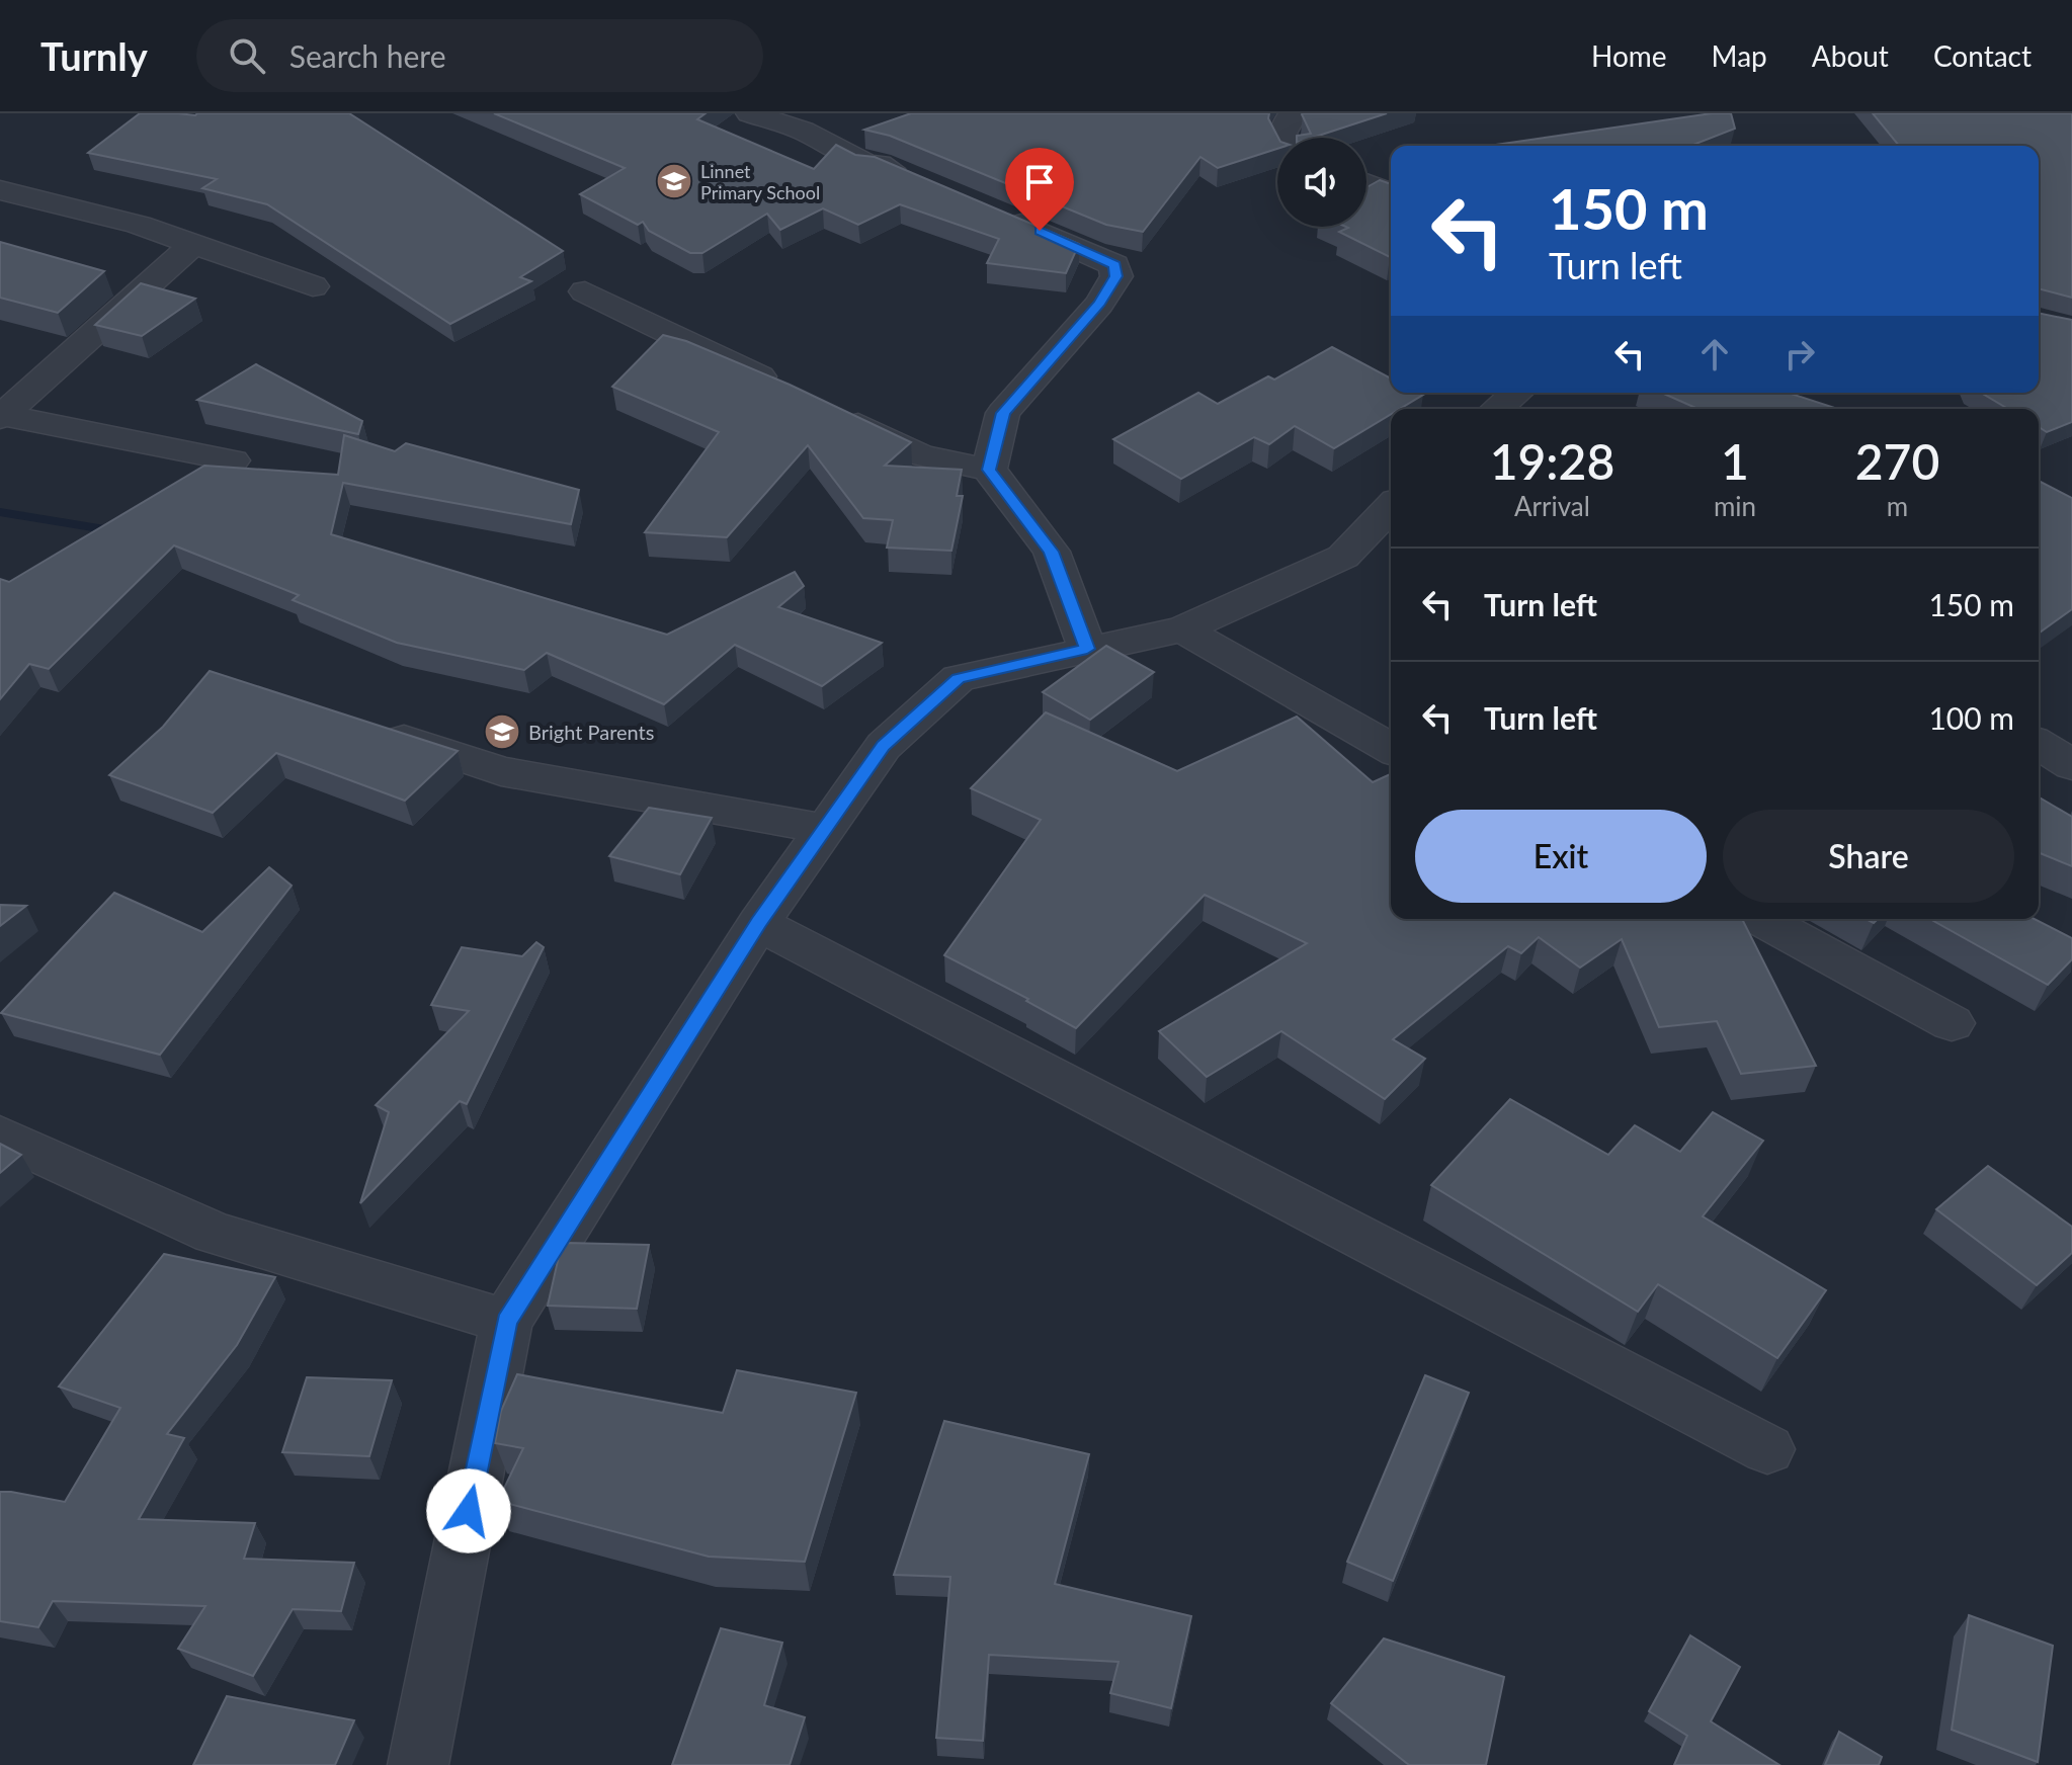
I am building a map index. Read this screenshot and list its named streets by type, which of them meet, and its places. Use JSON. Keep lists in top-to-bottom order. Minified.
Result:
{"places":{"school or university":["Linnet Primary School","Bright Parents"]},"page":{"header":"Turnly","search":"Search here","nav":["Home","Map","About","Contact"],"turn":["150 m","Turn left"],"eta":["19:28","Arrival","1","min","270","m"],"list":[{"name":"Turn left","value":"150 m"},{"name":"Turn left","value":"100 m"}],"buttons":["Exit","Share"]}}
